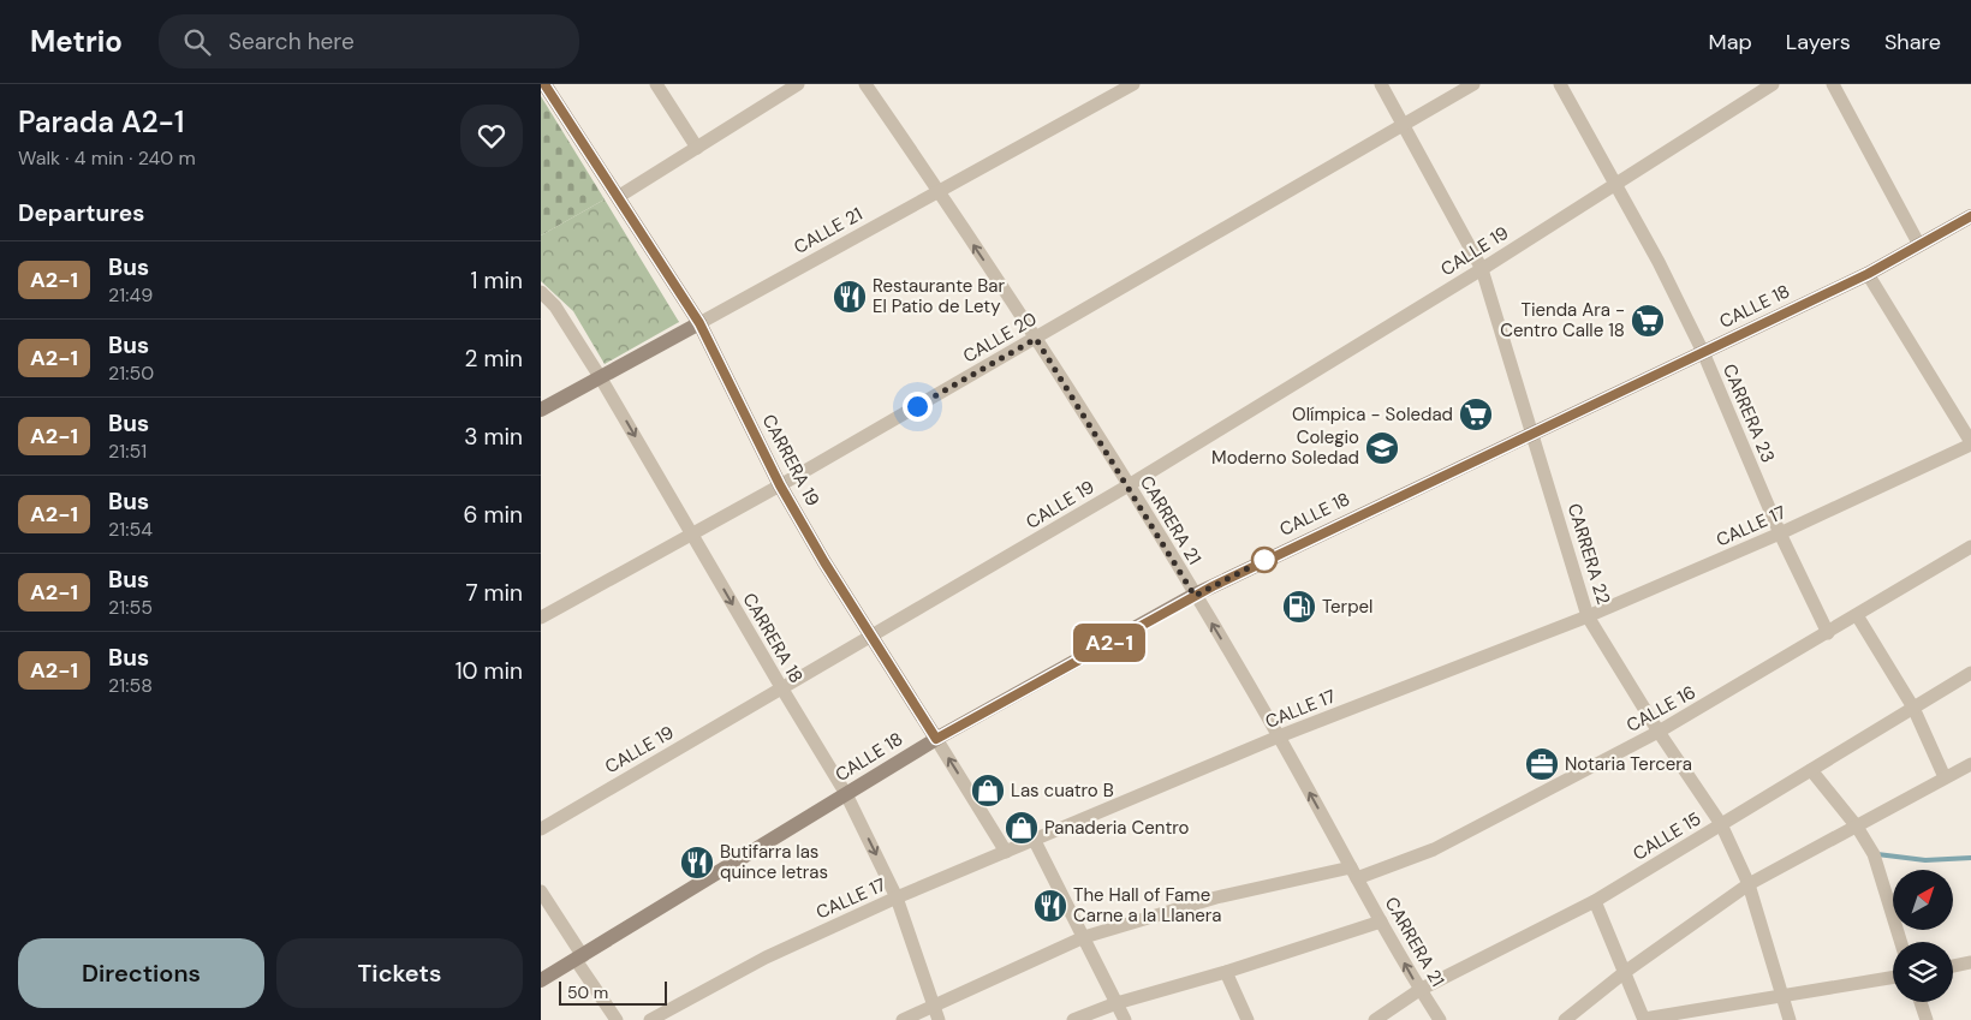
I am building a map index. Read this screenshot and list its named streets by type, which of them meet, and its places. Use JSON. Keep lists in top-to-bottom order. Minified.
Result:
{"streets":{"main road":["CALLE 21","CALLE 18","CARRERA 19"],"street":["CALLE 19","CALLE 20","CARRERA 23","CARRERA 21","CALLE 17","CARRERA 22","CARRERA 18","CALLE 16","CALLE 15"]},"crossings":[["CALLE 21","CARRERA 19"],["CALLE 21","CARRERA 21"],["CALLE 21","CARRERA 18"],["CALLE 19","CARRERA 23"],["CALLE 19","CARRERA 19"],["CALLE 19","CARRERA 21"],["CALLE 19","CARRERA 22"],["CALLE 19","CARRERA 18"],["CALLE 18","CARRERA 23"],["CALLE 18","CARRERA 19"],["CALLE 18","CARRERA 21"],["CALLE 18","CARRERA 22"],["CALLE 18","CARRERA 18"],["CALLE 20","CARRERA 19"],["CALLE 20","CARRERA 21"],["CALLE 20","CARRERA 22"],["CALLE 20","CARRERA 18"],["CARRERA 23","CALLE 17"],["CARRERA 23","CALLE 16"],["CARRERA 19","CALLE 17"],["CARRERA 21","CALLE 17"],["CARRERA 21","CALLE 16"],["CARRERA 21","CALLE 15"],["CALLE 17","CARRERA 22"],["CALLE 17","CARRERA 18"],["CARRERA 22","CALLE 16"],["CARRERA 22","CALLE 15"],["CARRERA 18","CALLE 16"]],"one_way":["CARRERA 21","CARRERA 18"],"places":{"restaurant":["Restaurante Bar El Patio de Lety","Butifarra las quince letras","The Hall of Fame Carne a la Llanera"],"supermarket":["Tienda Ara - Centro Calle 18","Olímpica - Soledad"],"school or university":["Colegio Moderno Soledad"],"fuel station":["Terpel"],"office":["Notaria Tercera"],"shop":["Las cuatro B","Panaderia Centro"]},"lines":["bus line A2-1"],"scale_bar":"50 m","north":"top right","page":{"header":"Metrio","search":"Search here","nav":["Map","Layers","Share"],"heading":[["Parada A2-1","Walk · 4 min · 240 m"],"Departures"],"on_map":"A2-1","list":[{"mark":"A2-1","name":"Bus","note":"21:49","value":"1 min"},{"mark":"A2-1","name":"Bus","note":"21:50","value":"2 min"},{"mark":"A2-1","name":"Bus","note":"21:51","value":"3 min"},{"mark":"A2-1","name":"Bus","note":"21:54","value":"6 min"},{"mark":"A2-1","name":"Bus","note":"21:55","value":"7 min"},{"mark":"A2-1","name":"Bus","note":"21:58","value":"10 min"}],"buttons":["Directions","Tickets"],"scale":"50 m"}}
